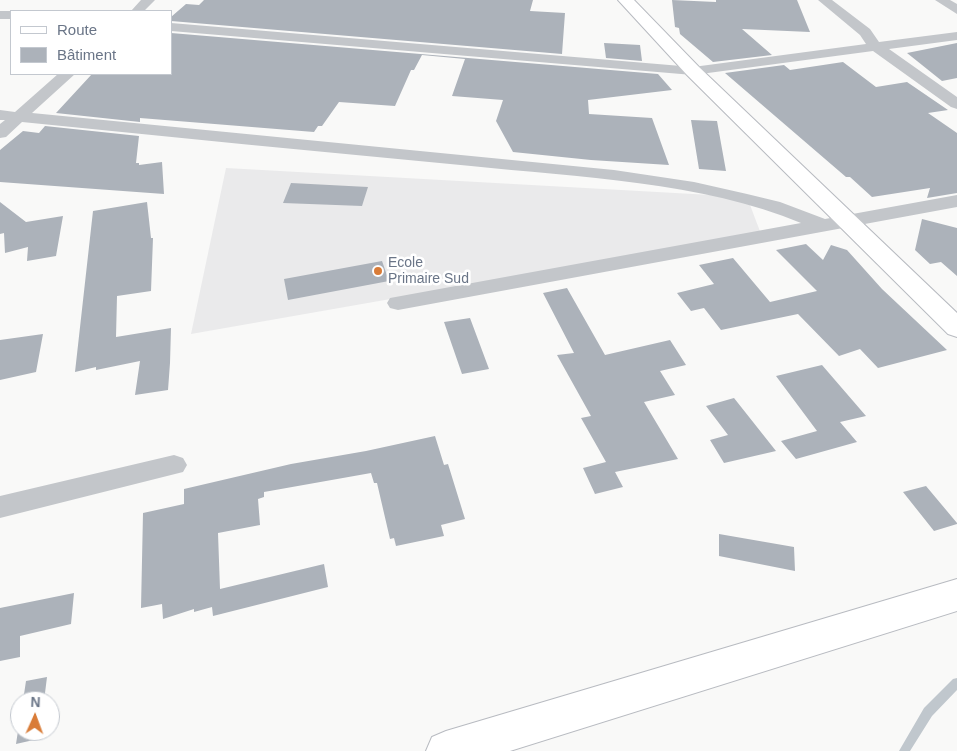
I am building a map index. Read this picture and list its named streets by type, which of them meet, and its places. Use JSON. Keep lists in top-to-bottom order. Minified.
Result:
{"places":["Ecole Primaire Sud"],"legend":["Route","Bâtiment"],"north":"top"}
